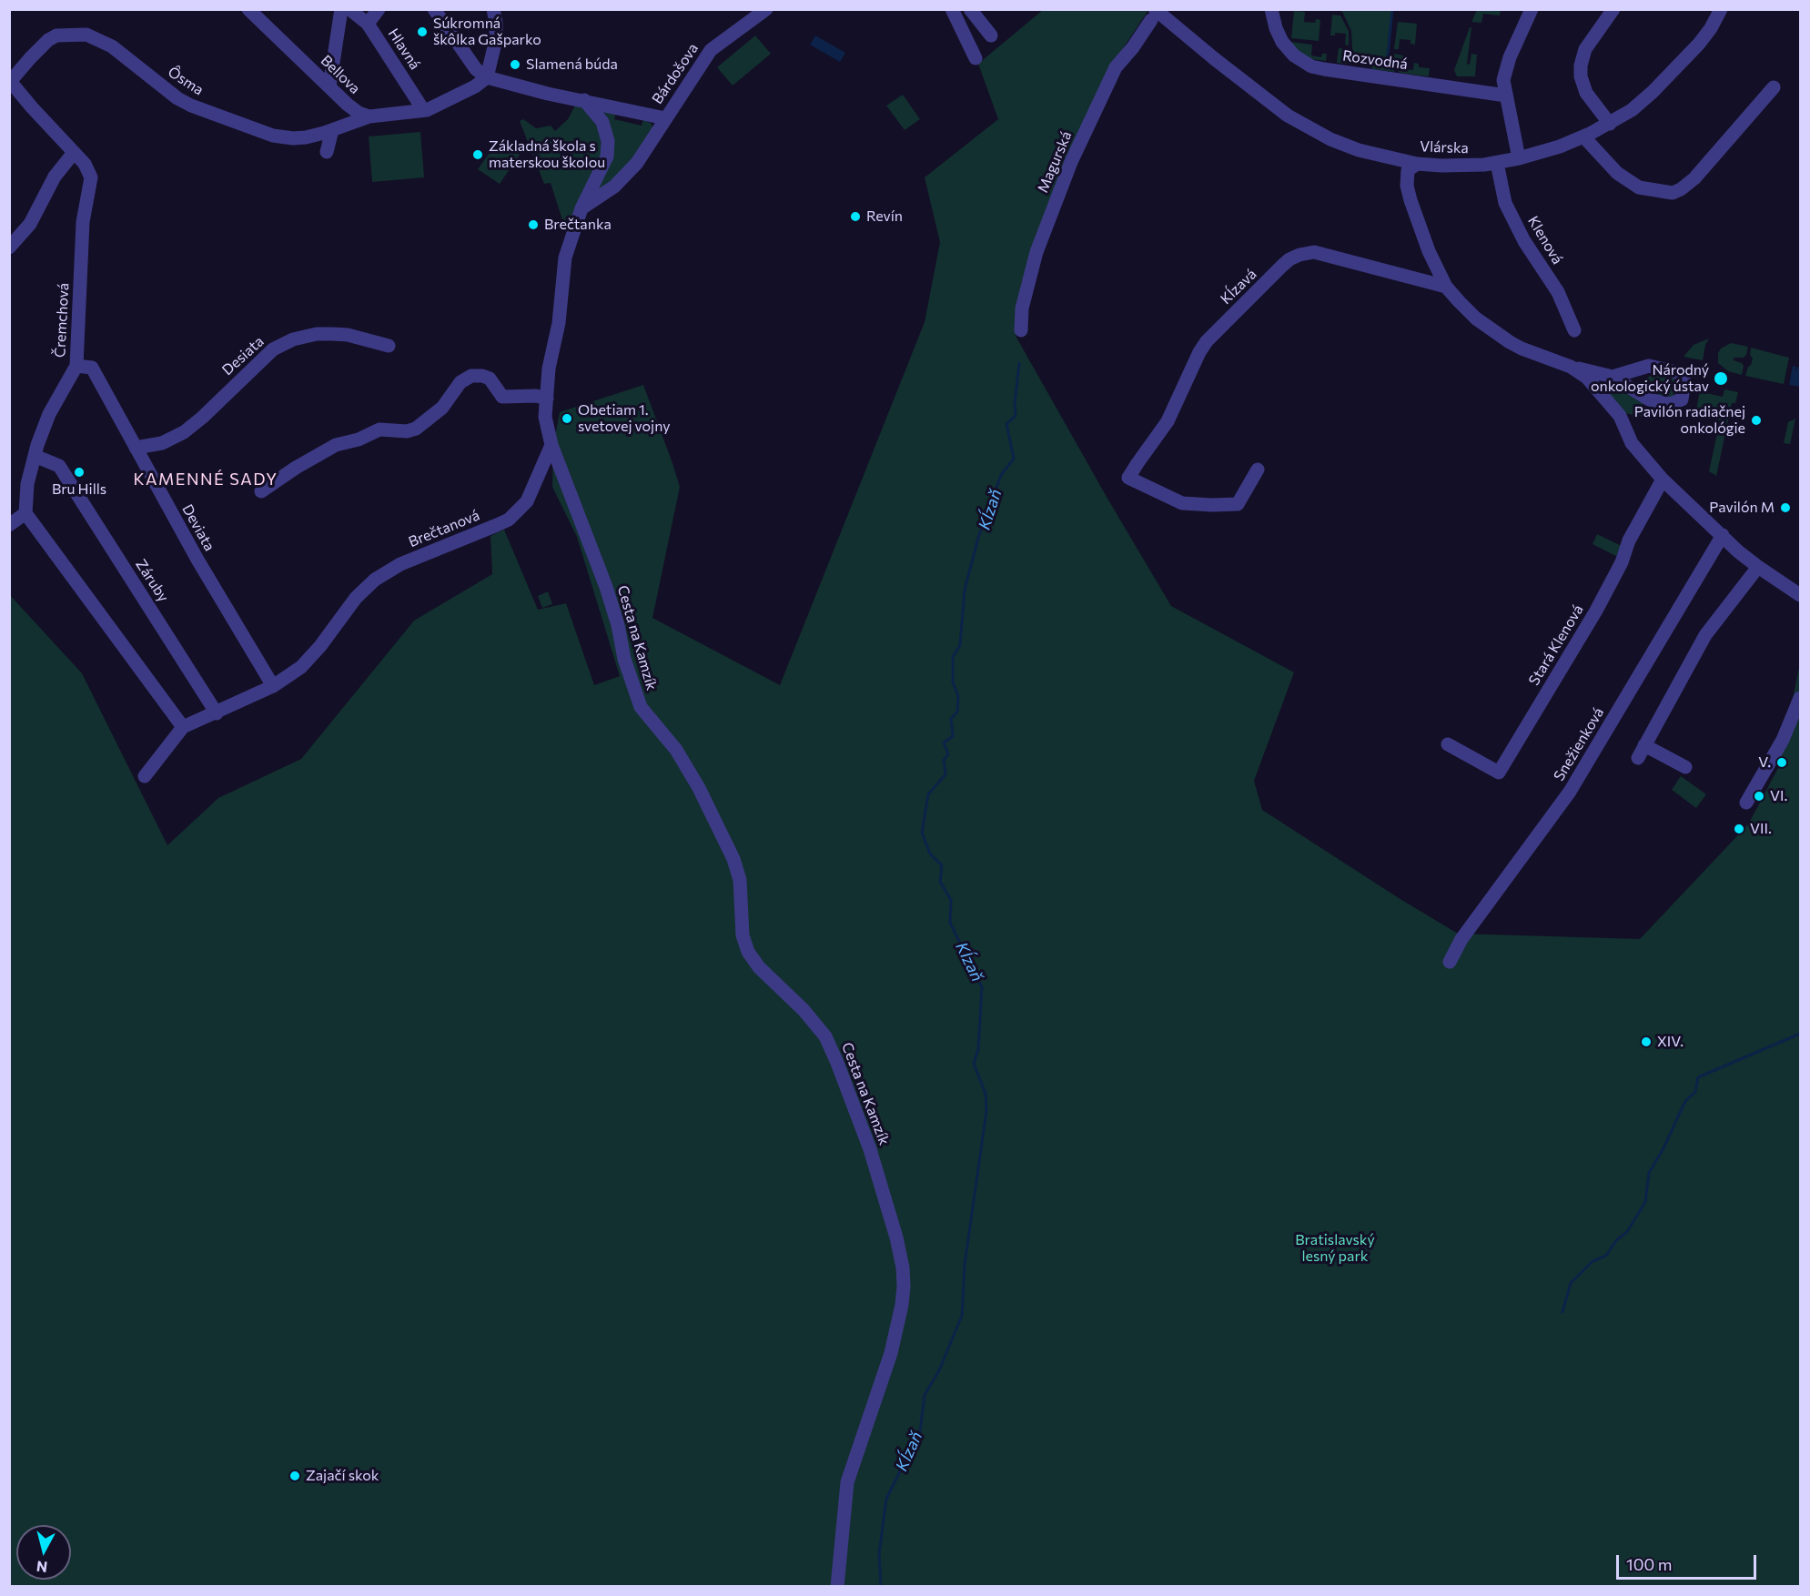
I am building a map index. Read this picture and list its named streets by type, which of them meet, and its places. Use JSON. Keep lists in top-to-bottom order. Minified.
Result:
{"streets":{"street":["Hlavná","Rozvodná","Bárdošova","Bellova","Ôsma","Vlárska","Magurská","Klenová","Kĺzavá","Čremchová","Desiata","Deviata","Brečtanová","Záruby","Cesta na Kamzík","Stará Klenová","Snežienková"]},"crossings":[["Bellova","Ôsma"],["Ôsma","Čremchová"],["Vlárska","Magurská"],["Vlárska","Klenová"],["Čremchová","Deviata"],["Čremchová","Záruby"],["Desiata","Deviata"],["Deviata","Brečtanová"],["Brečtanová","Záruby"],["Brečtanová","Cesta na Kamzík"]],"districts":["KAMENNÉ SADY"],"water":["Kĺzaň"],"parks":["Bratislavský lesný park"],"places":["Súkromná škôlka Gašparko","Slamená búda","Základná škola s materskou školou","Revín","Brečtanka","Národný onkologický ústav","Obetiam 1. svetovej vojny","Pavilón radiačnej onkológie","Bru Hills","Pavilón M","V.","VI.","VII.","XIV.","Zajačí skok"],"scale_bar":"100 m","north":"bottom"}
